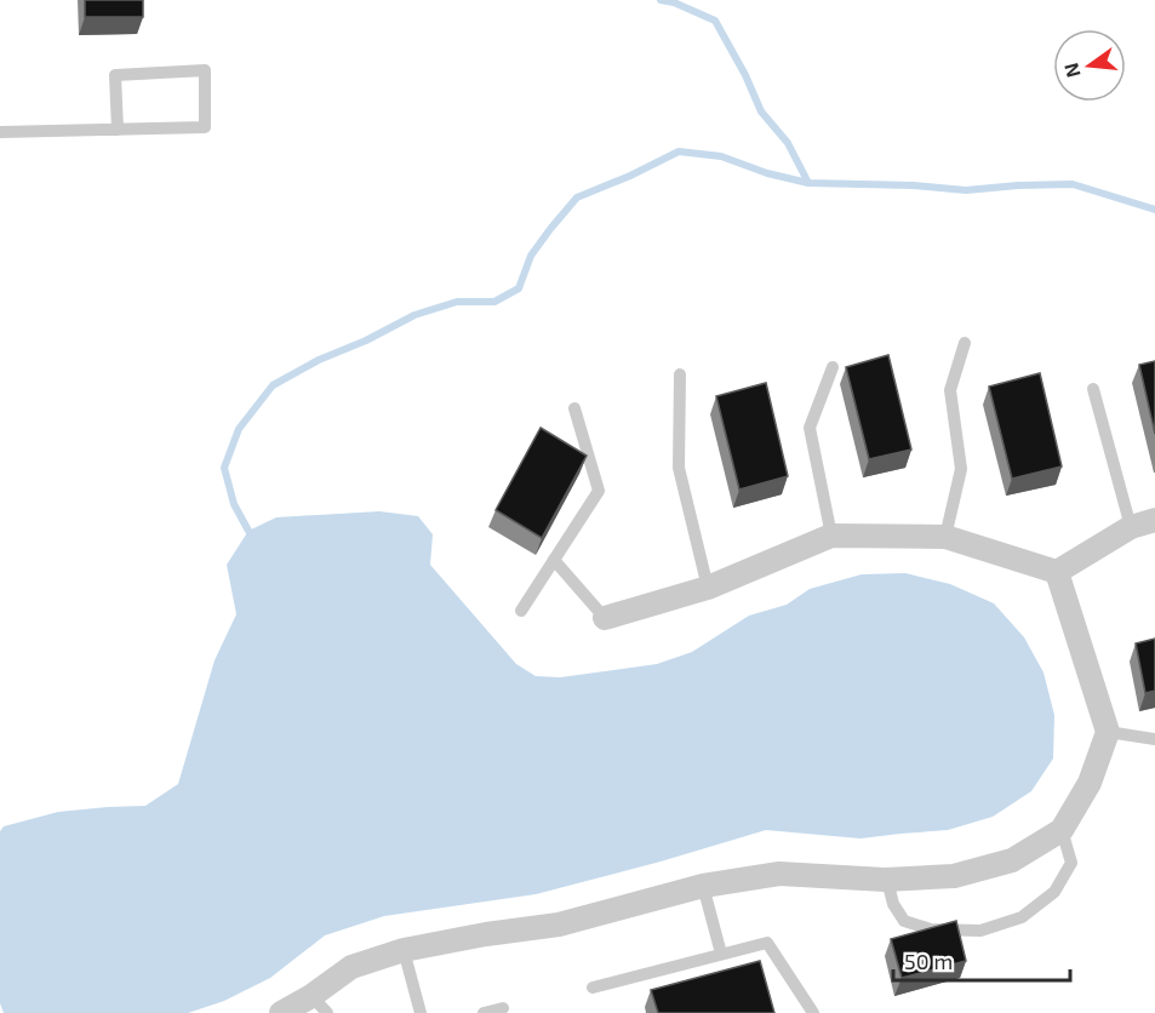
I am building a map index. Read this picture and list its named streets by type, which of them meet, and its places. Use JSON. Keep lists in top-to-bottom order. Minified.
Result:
{"scale_bar":"50 m","north":"left"}
